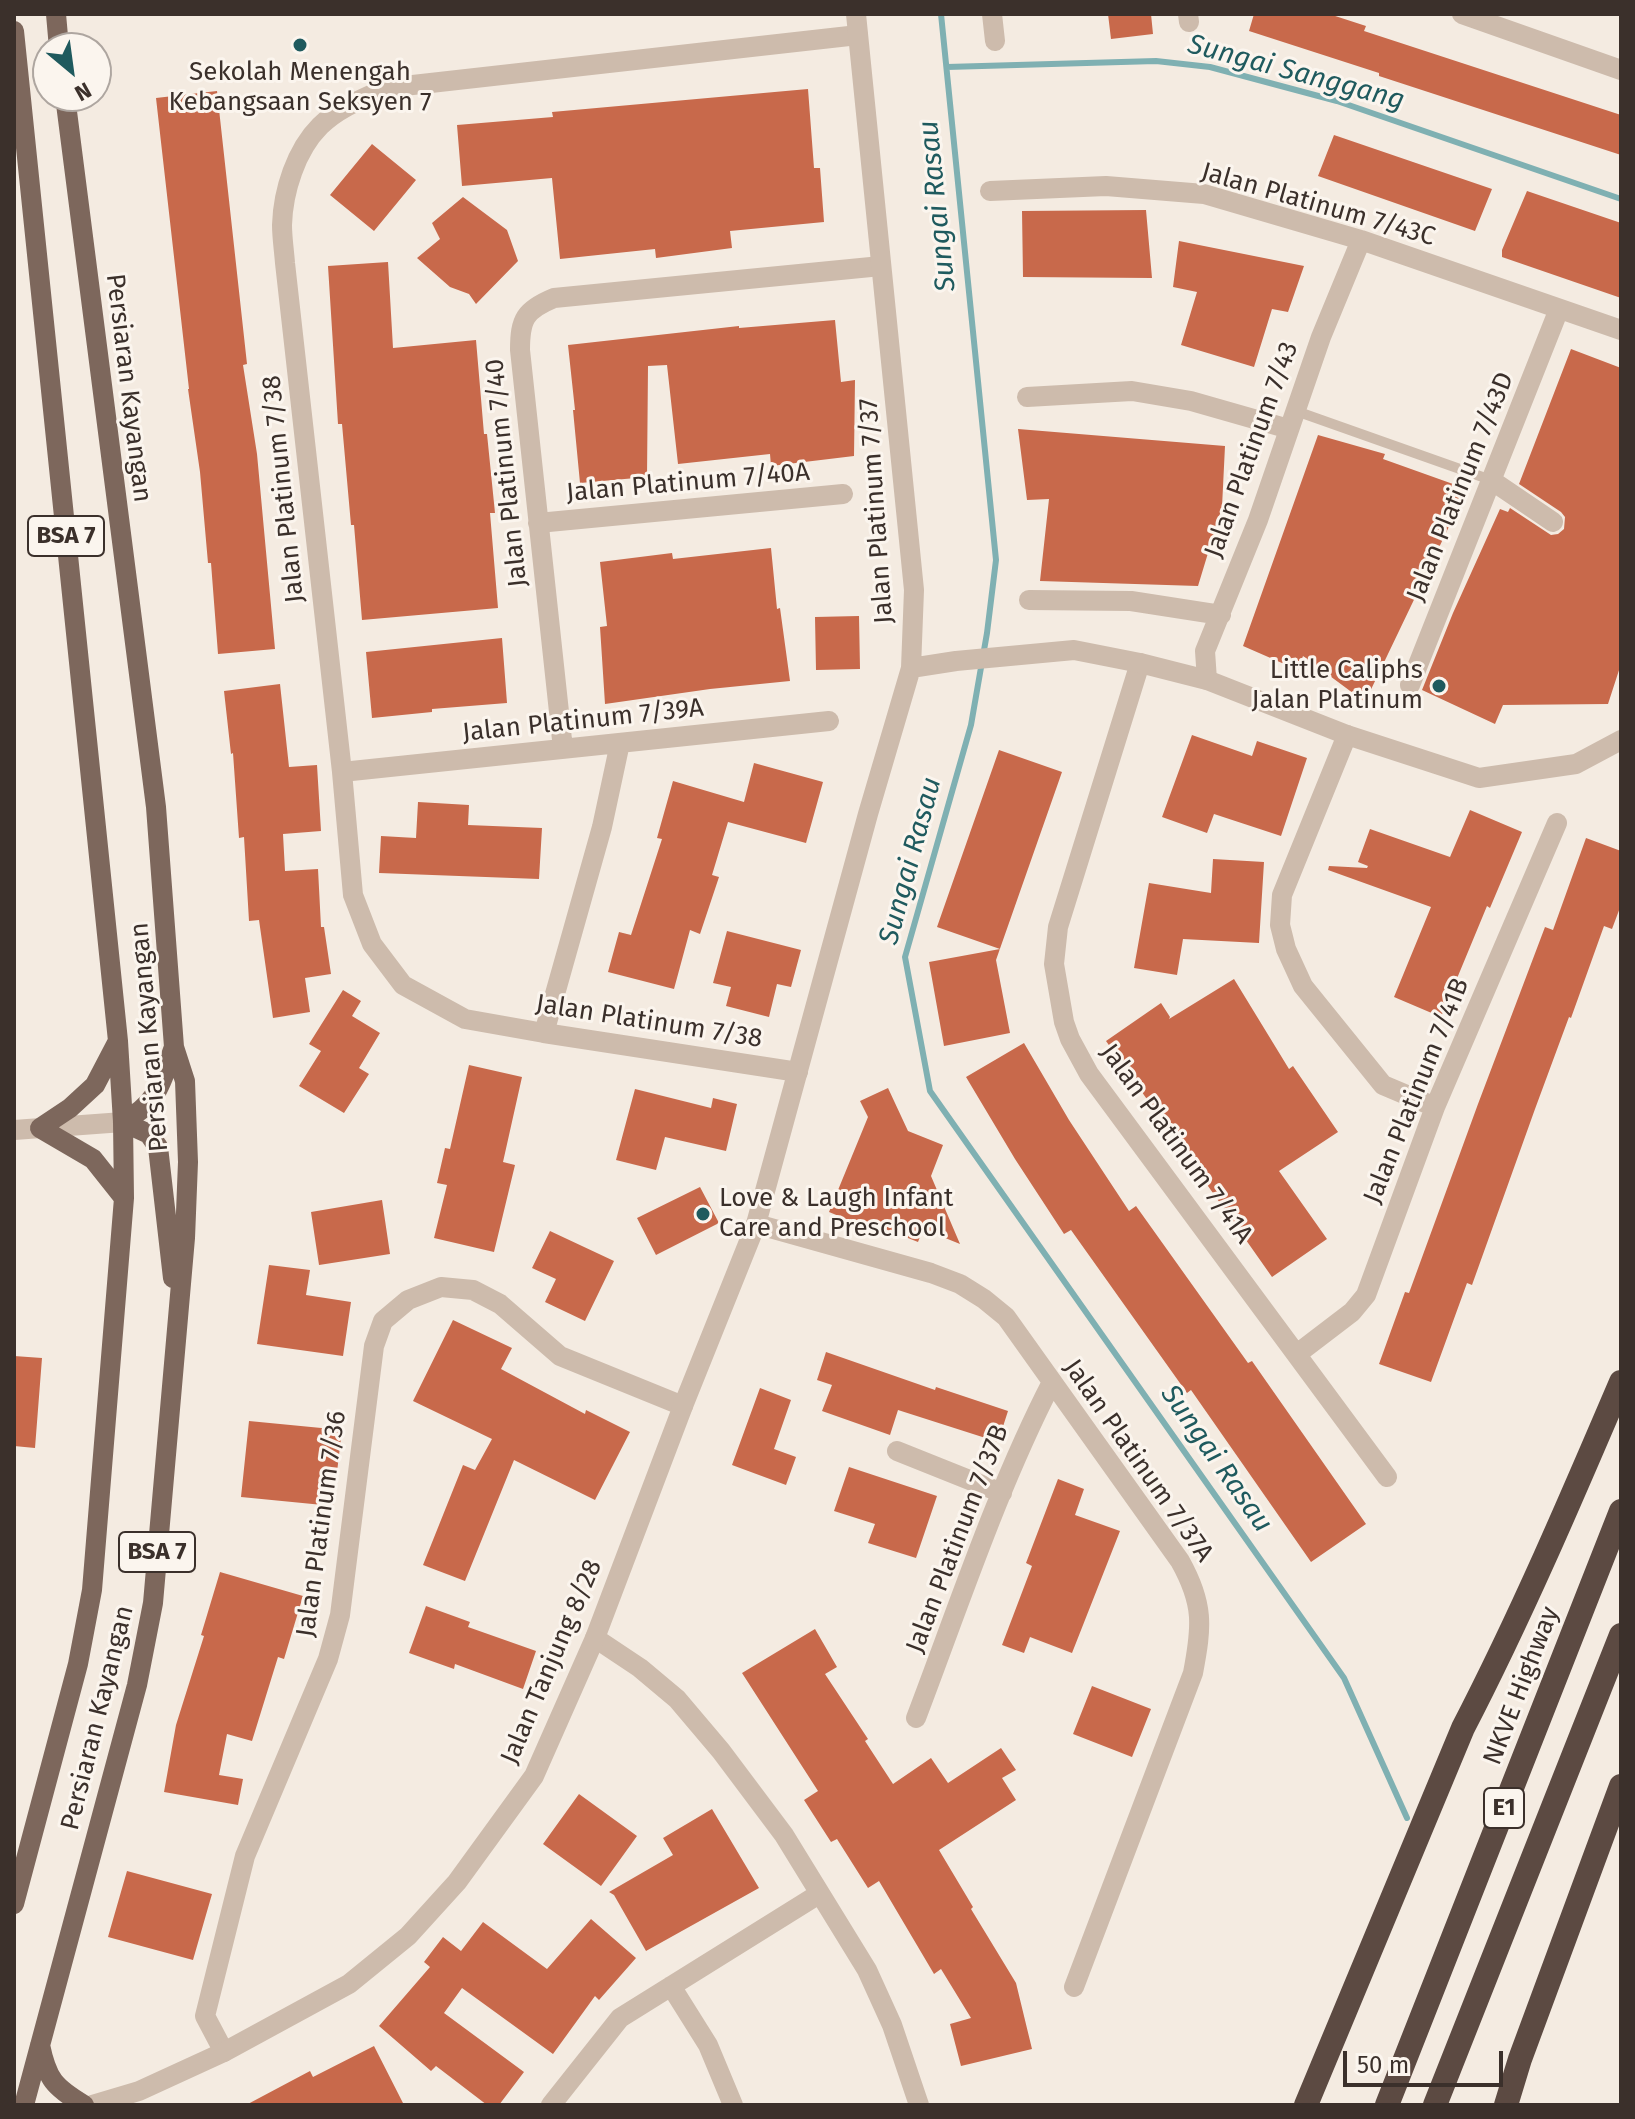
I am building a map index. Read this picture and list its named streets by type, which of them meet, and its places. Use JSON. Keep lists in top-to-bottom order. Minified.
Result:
{"streets":{"highway":["NKVE Highway","E1"],"main road":["Persiaran Kayangan","BSA 7"],"street":["Jalan Platinum 7/43C","Jalan Platinum 7/43","Jalan Platinum 7/40","Jalan Platinum 7/40A","Jalan Platinum 7/43D","Jalan Platinum 7/38","Jalan Platinum 7/37","Jalan Platinum 7/39A","Jalan Platinum 7/41B","Jalan Platinum 7/41A","Jalan Platinum 7/37A","Jalan Platinum 7/36","Jalan Platinum 7/37B","Jalan Tanjung 8/28"]},"crossings":[["Jalan Platinum 7/43C","Jalan Platinum 7/43"],["Jalan Platinum 7/43C","Jalan Platinum 7/43D"],["Jalan Platinum 7/40","Jalan Platinum 7/40A"],["Jalan Platinum 7/40","Jalan Platinum 7/37"],["Jalan Platinum 7/40","Jalan Platinum 7/39A"],["Jalan Platinum 7/38","Jalan Platinum 7/37"],["Jalan Platinum 7/38","Jalan Platinum 7/39A"],["Jalan Platinum 7/37","Jalan Platinum 7/37A"],["Jalan Platinum 7/37","Jalan Tanjung 8/28"],["Jalan Platinum 7/41B","Jalan Platinum 7/41A"],["Jalan Platinum 7/37A","Jalan Platinum 7/37B"],["Jalan Platinum 7/37A","Jalan Tanjung 8/28"],["Jalan Platinum 7/36","Jalan Tanjung 8/28"]],"water":["Sungai Sanggang","Sungai Rasau"],"places":["Sekolah Menengah Kebangsaan Seksyen 7","Little Caliphs Jalan Platinum","Love & Laugh Infant Care and Preschool"],"scale_bar":"50 m","north":"bottom right"}
